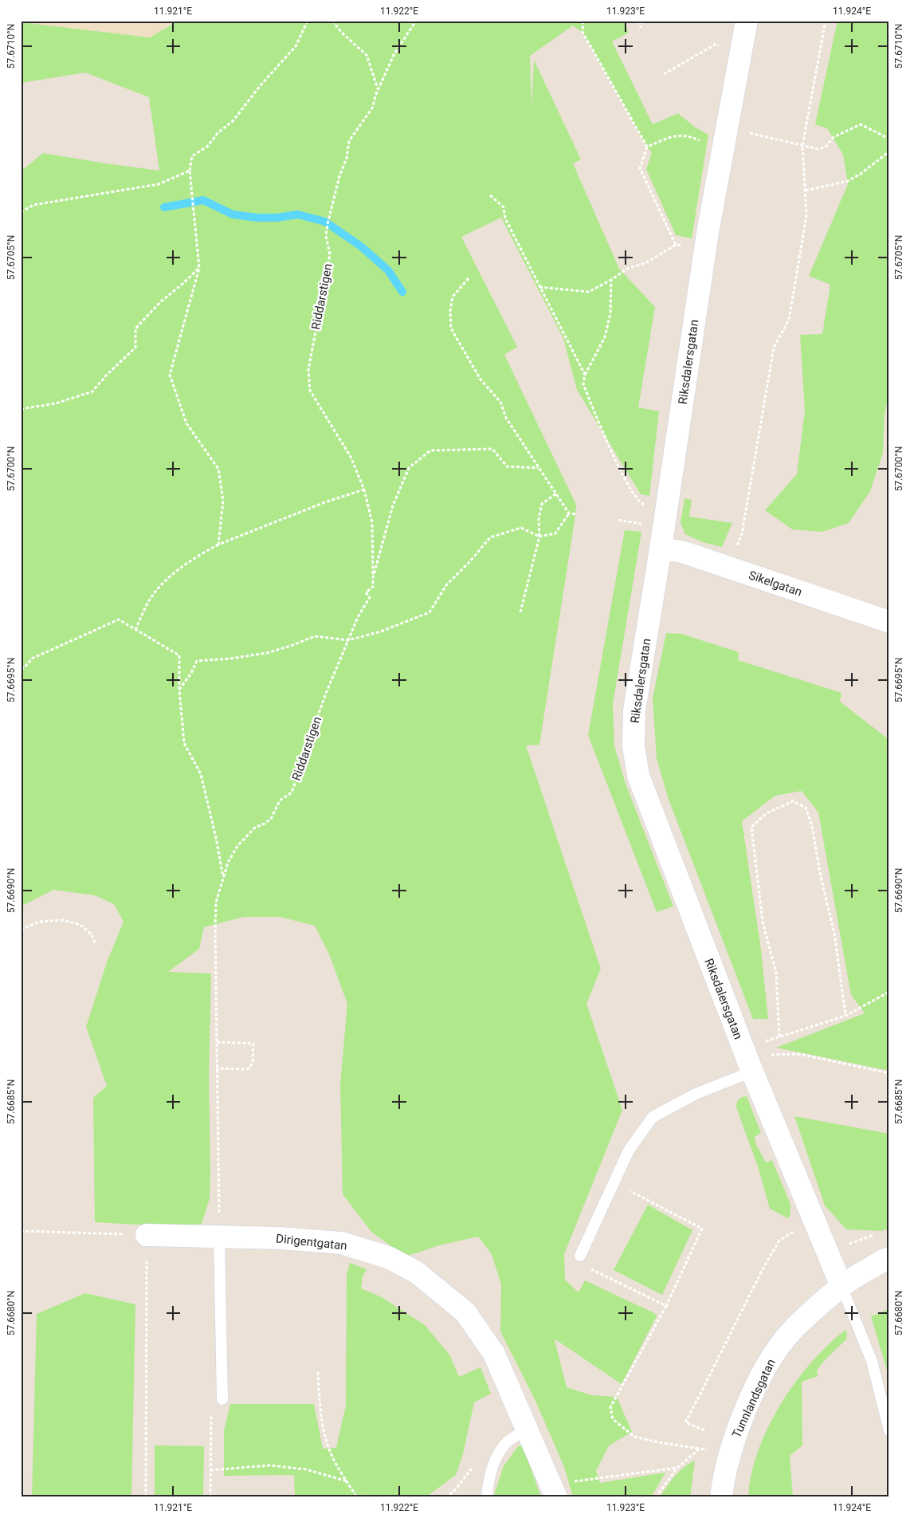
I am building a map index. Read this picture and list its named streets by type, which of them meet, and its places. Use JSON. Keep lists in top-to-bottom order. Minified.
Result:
{"streets":{"street":["Riksdalersgatan","Sikelgatan","Dirigentgatan","Tunnlandsgatan"],"path":["Riddarstigen"]},"crossings":[["Riddarstigen","Dirigentgatan"],["Riksdalersgatan","Sikelgatan"],["Riksdalersgatan","Tunnlandsgatan"]],"coordinates":["11.921°E","11.922°E","11.923°E","11.924°E","57.6710°N","57.6705°N","57.6700°N","57.6695°N","57.6690°N","57.6685°N","57.6680°N"]}
